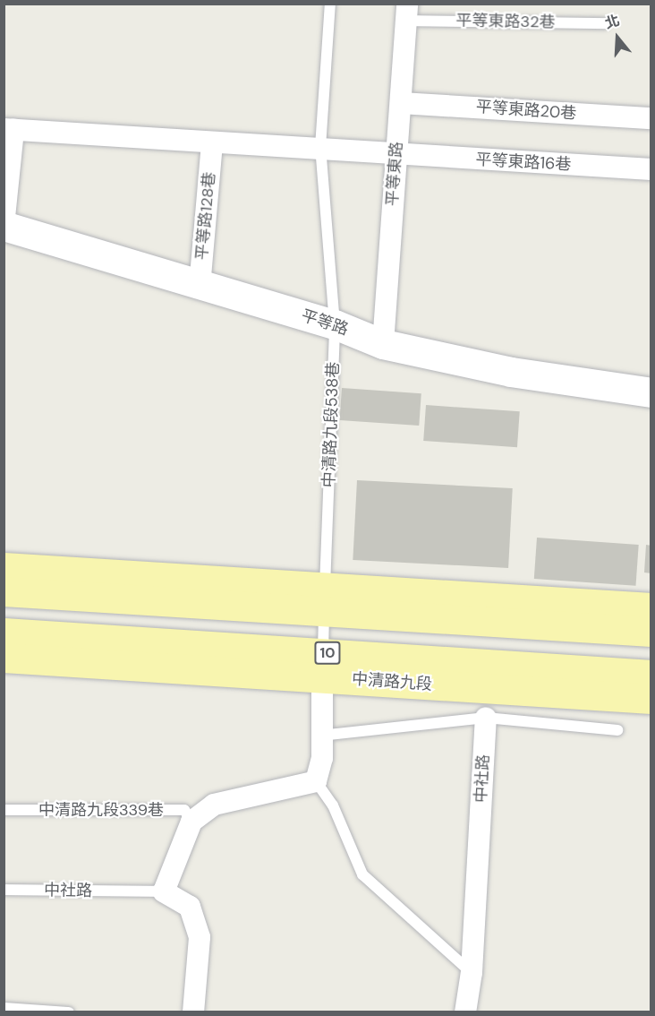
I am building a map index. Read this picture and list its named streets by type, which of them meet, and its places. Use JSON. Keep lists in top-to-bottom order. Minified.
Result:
{"streets":{"main road":["10","中清路九段"],"street":["平等東路20巷","平等東路16巷","平等東路","平等路128巷","平等路","中社路"],"lane":["平等東路32巷","中清路九段538巷","中清路九段339巷"]},"crossings":[["平等東路32巷","平等東路"],["平等東路20巷","平等東路"],["平等東路16巷","平等東路"],["平等東路16巷","平等路128巷"],["平等東路16巷","中清路九段538巷"],["平等東路","平等路"],["平等路128巷","平等路"],["平等路","中清路九段538巷"],["中清路九段538巷","中清路九段"]],"north":"top"}
